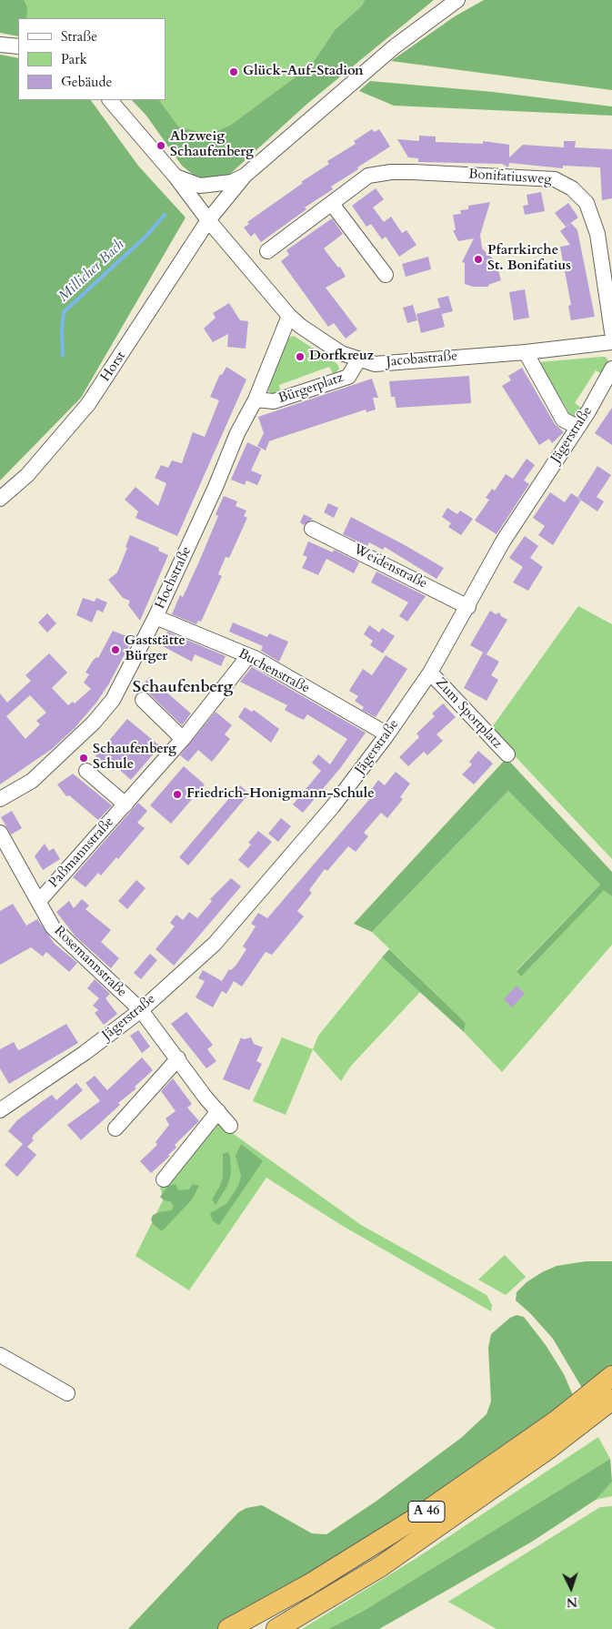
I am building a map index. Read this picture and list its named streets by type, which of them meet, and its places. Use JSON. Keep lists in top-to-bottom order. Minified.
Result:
{"streets":{"highway":["A 46"],"street":["Bonifatiusweg","Jacobastraße","Horst","Bürgerplatz","Jägerstraße","Weidenstraße","Hochstraße","Buchenstraße","Zum Sportplatz","Paßmannstraße","Rosemannstraße"]},"crossings":[["Jacobastraße","Horst"],["Jacobastraße","Bürgerplatz"],["Jacobastraße","Hochstraße"],["Bürgerplatz","Hochstraße"],["Jägerstraße","Weidenstraße"],["Jägerstraße","Buchenstraße"],["Jägerstraße","Zum Sportplatz"],["Jägerstraße","Rosemannstraße"],["Hochstraße","Buchenstraße"],["Buchenstraße","Paßmannstraße"],["Paßmannstraße","Rosemannstraße"]],"districts":["Schaufenberg"],"water":["Millicher Bach"],"places":["Glück-Auf-Stadion","Abzweig Schaufenberg","Pfarrkirche St. Bonifatius","Dorfkreuz","Gaststätte Bürger","Schaufenberg Schule","Friedrich-Honigmann-Schule"],"legend":["Straße","Park","Gebäude"],"north":"bottom"}
